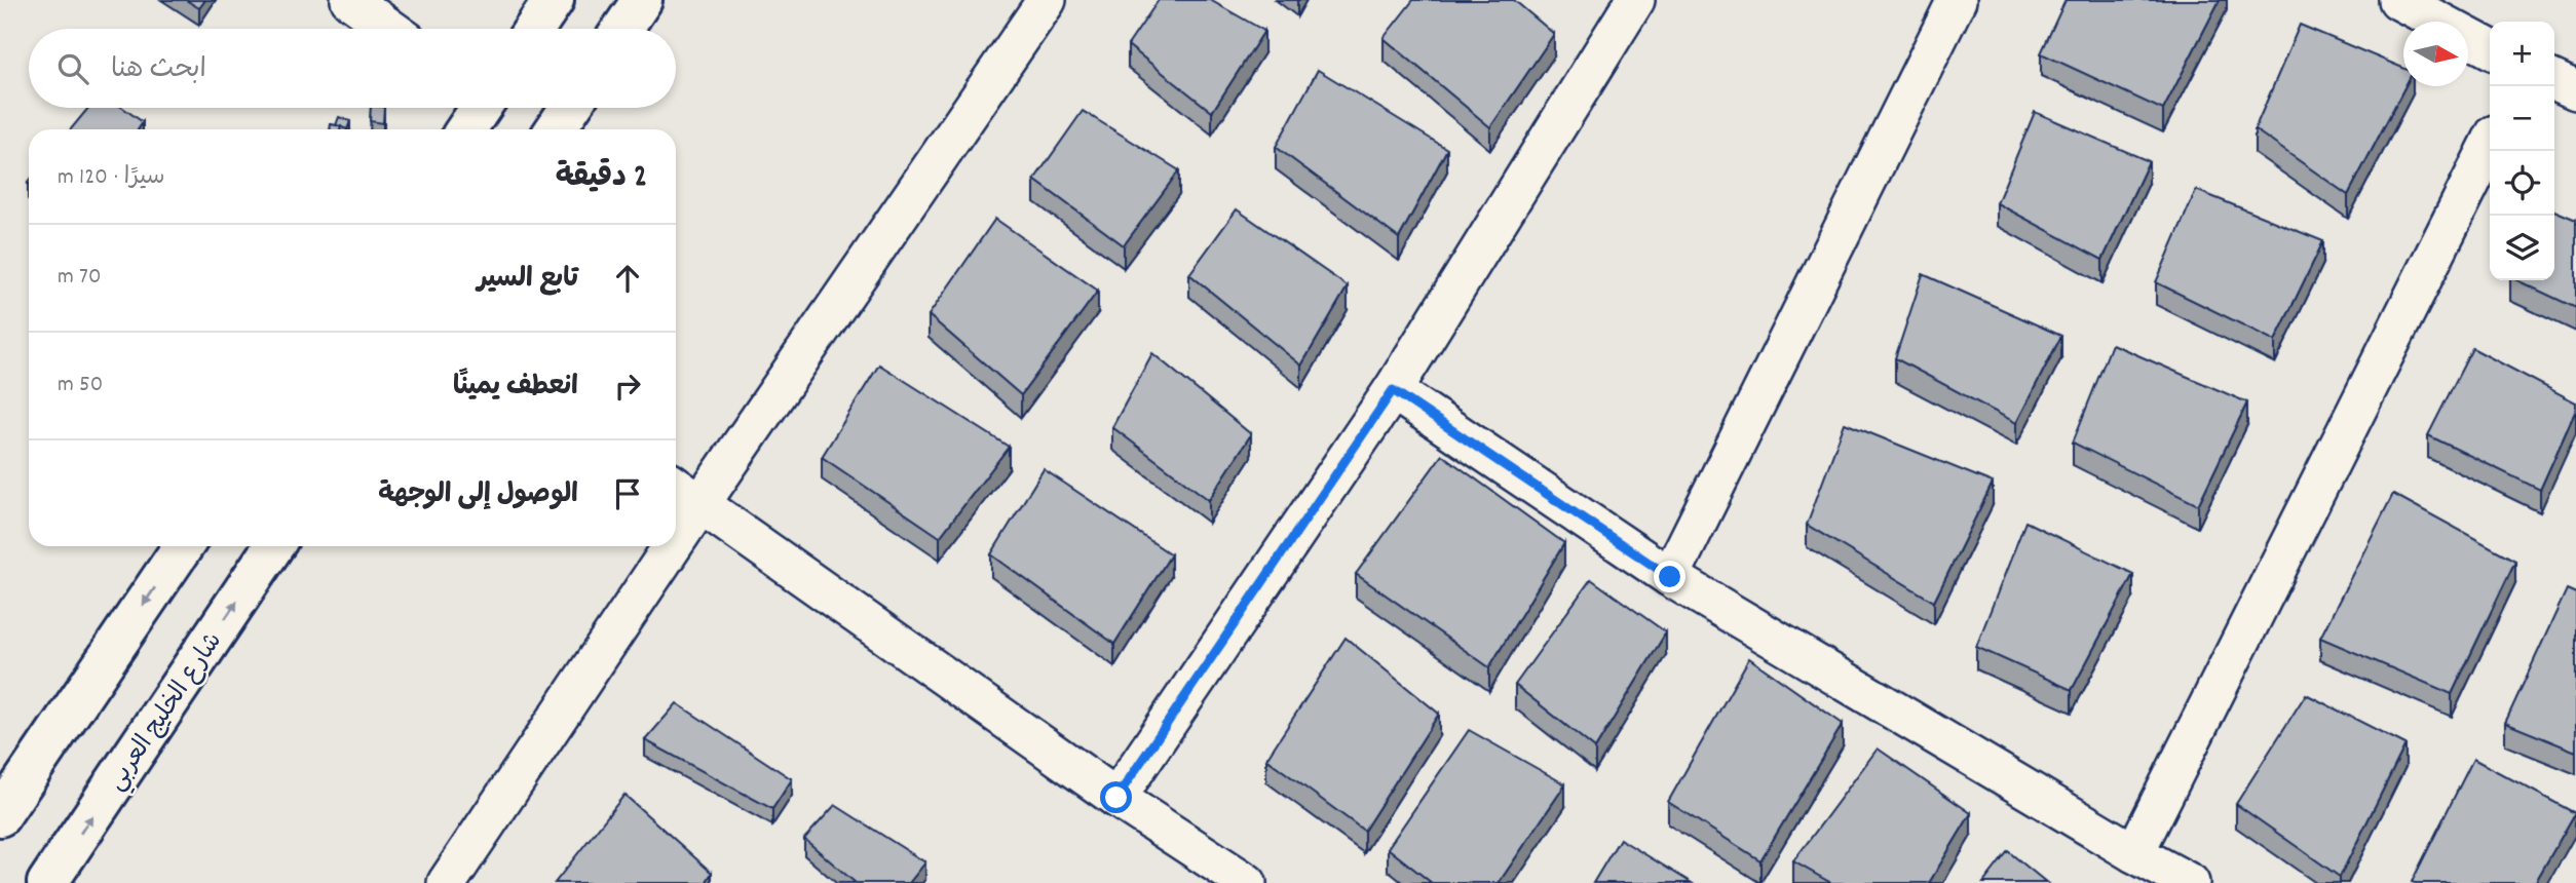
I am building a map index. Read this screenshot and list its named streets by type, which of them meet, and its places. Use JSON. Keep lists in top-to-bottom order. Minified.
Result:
{"streets":{"main road":["شارع الخليج العربي"]},"north":"right","page":{"map_buttons":["+","−"],"search":"ابحث هنا","heading":["2 دقيقة","سيرًا · 120 m"],"list":[["تابع السير","70 m"],["انعطف يمينًا","50 m"],"الوصول إلى الوجهة"]}}
